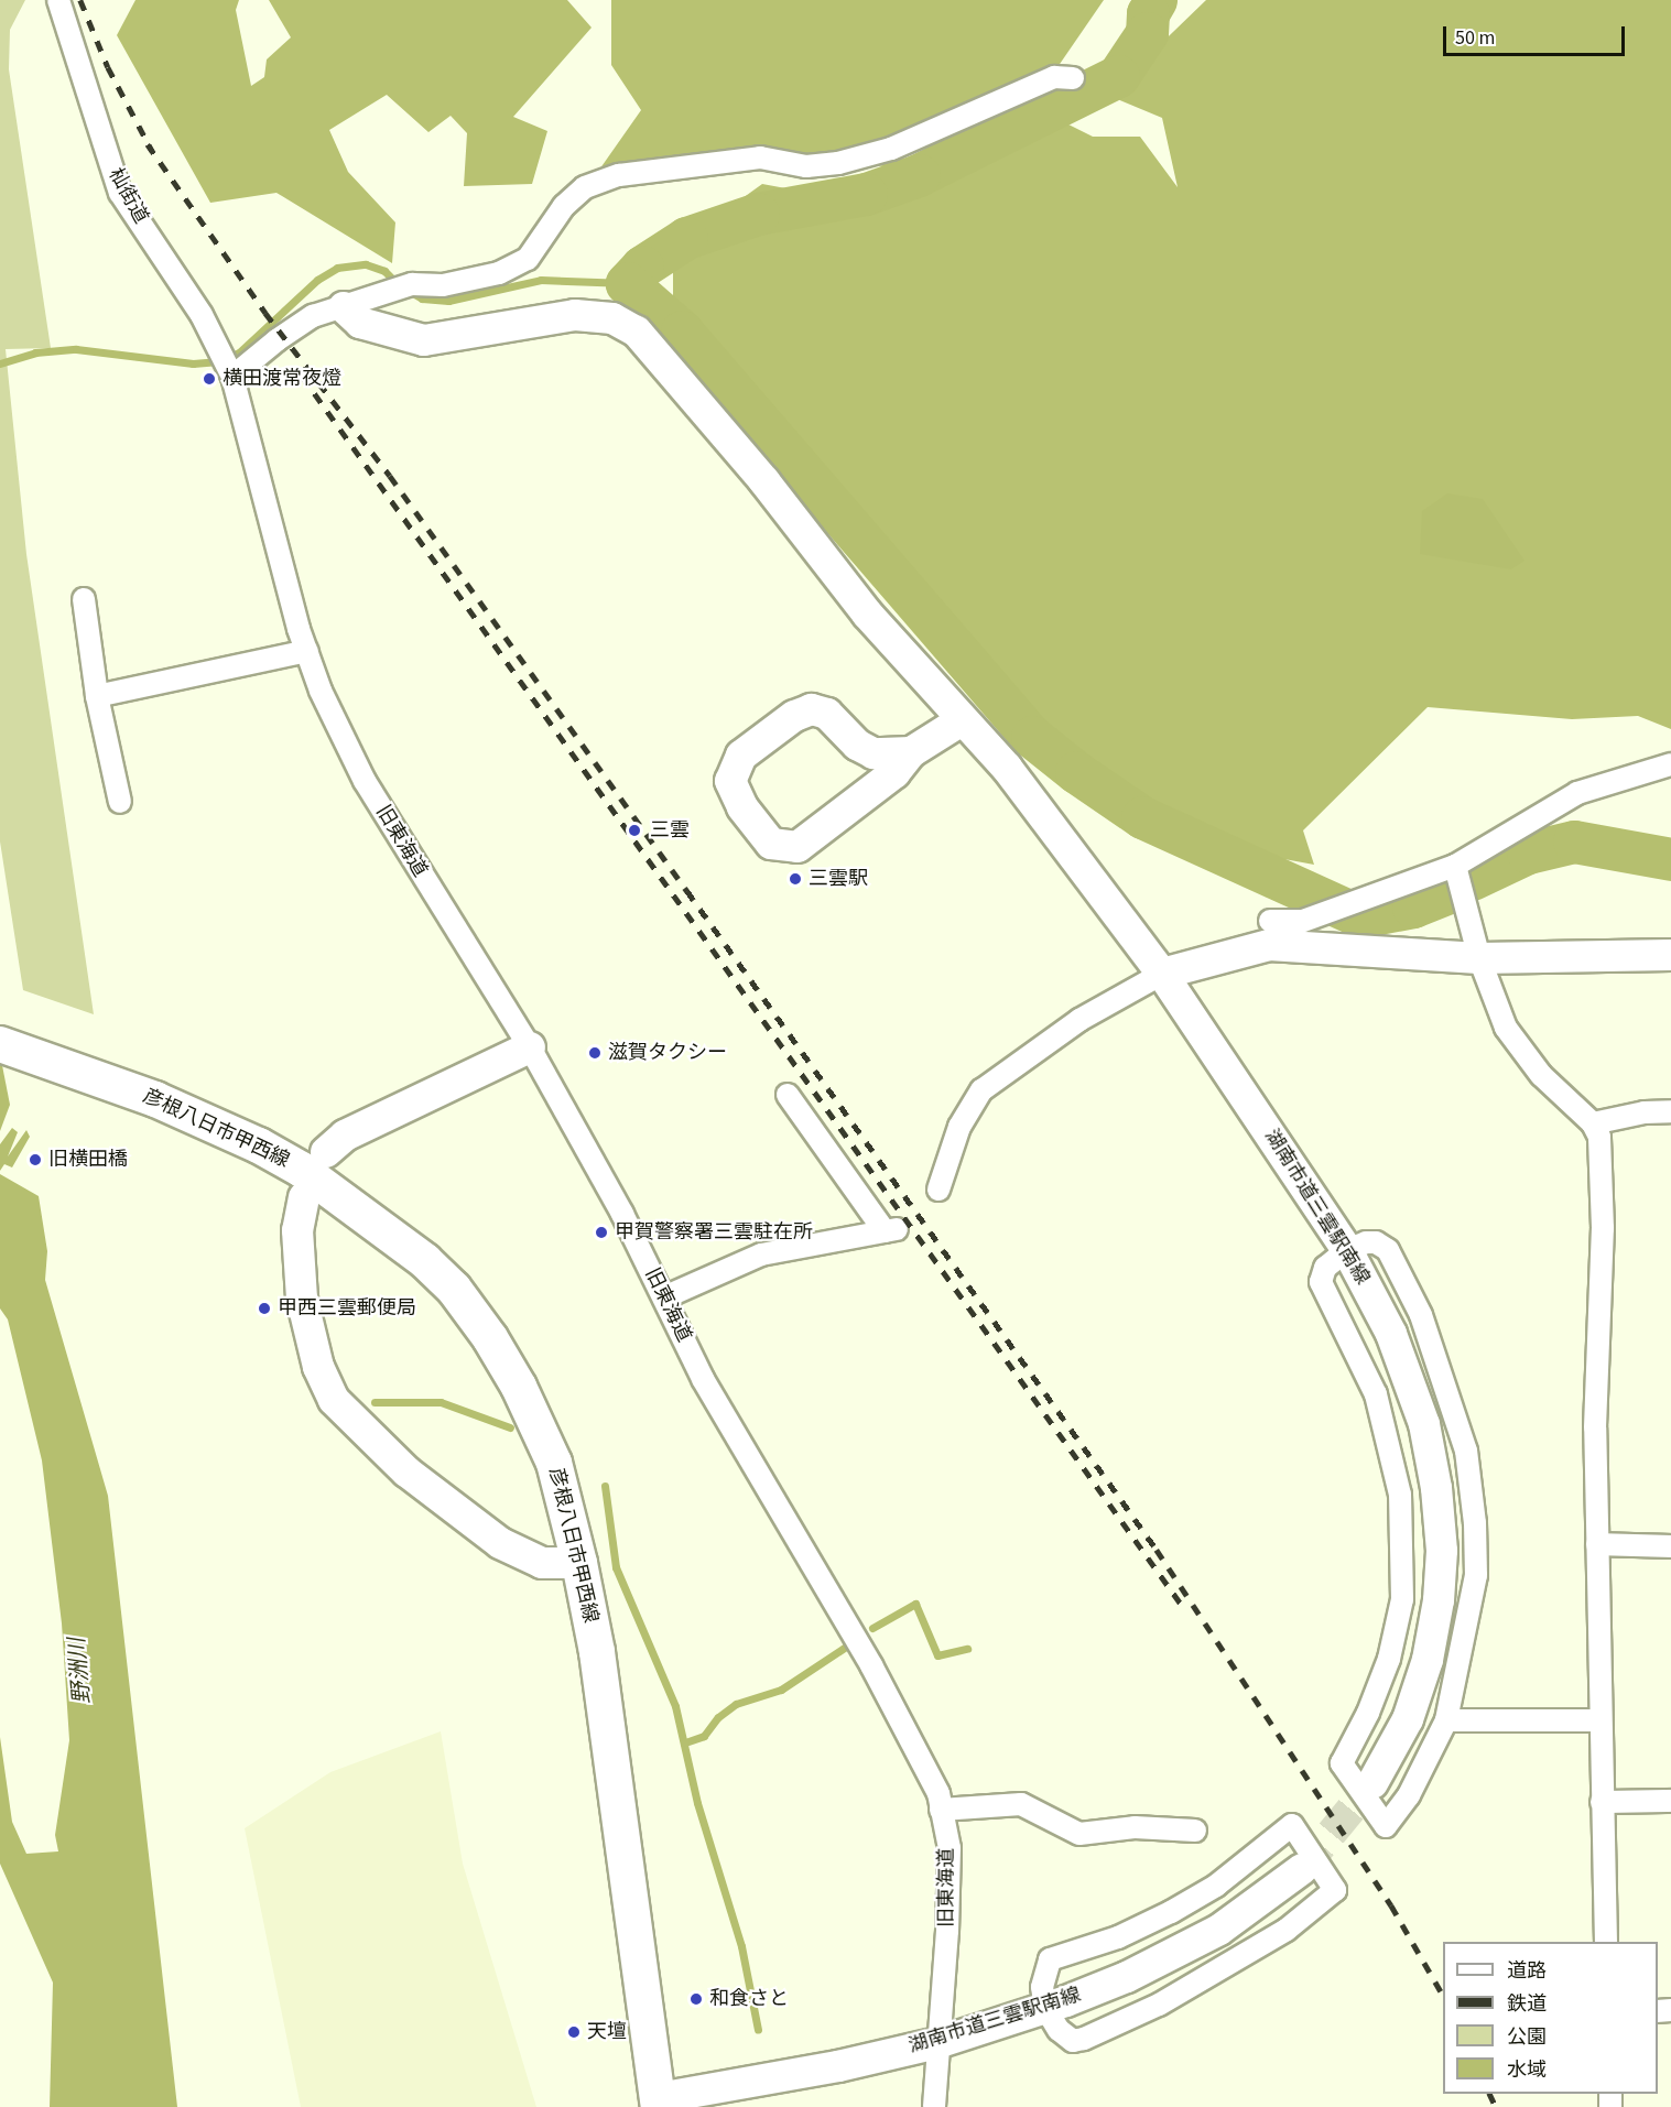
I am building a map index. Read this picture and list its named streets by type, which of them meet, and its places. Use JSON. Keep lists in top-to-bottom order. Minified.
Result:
{"streets":{"main road":["彦根八日市甲西線"],"street":["杣街道","旧東海道","湖南市道三雲駅南線"]},"crossings":[["杣街道","旧東海道"],["旧東海道","湖南市道三雲駅南線"],["彦根八日市甲西線","湖南市道三雲駅南線"]],"water":["野洲川"],"places":["横田渡常夜燈","三雲","三雲駅","滋賀タクシー","旧横田橋","甲賀警察署三雲駐在所","甲西三雲郵便局","和食さと","天壇"],"legend":["道路","鉄道","公園","水域"],"scale_bar":"50 m"}
